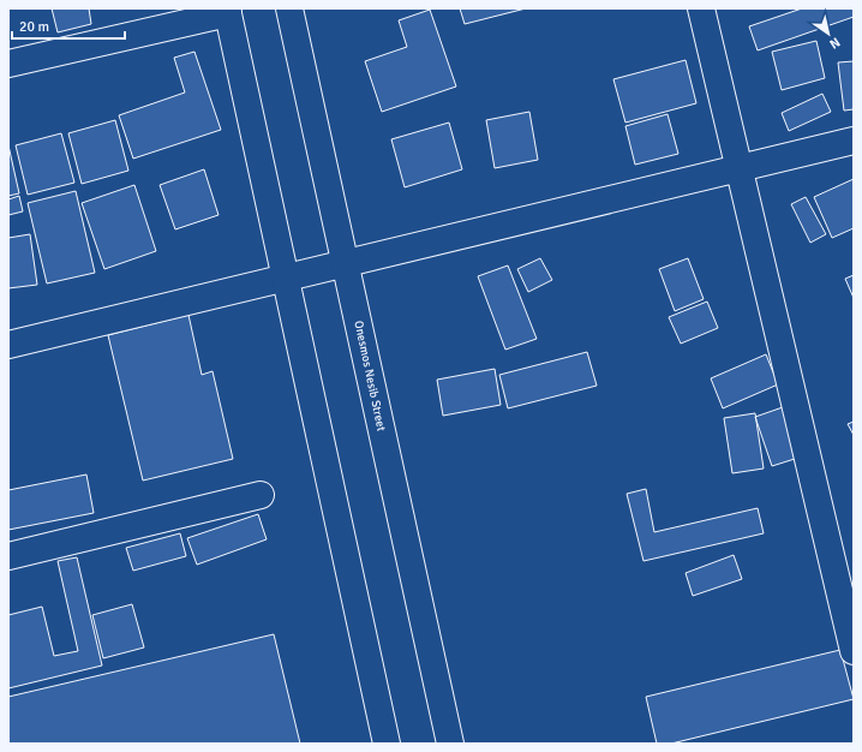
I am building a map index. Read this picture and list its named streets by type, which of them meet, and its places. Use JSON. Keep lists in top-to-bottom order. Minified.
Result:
{"streets":{"street":["Onesmos Nesib Street"]},"scale_bar":"20 m","north":"bottom right"}
